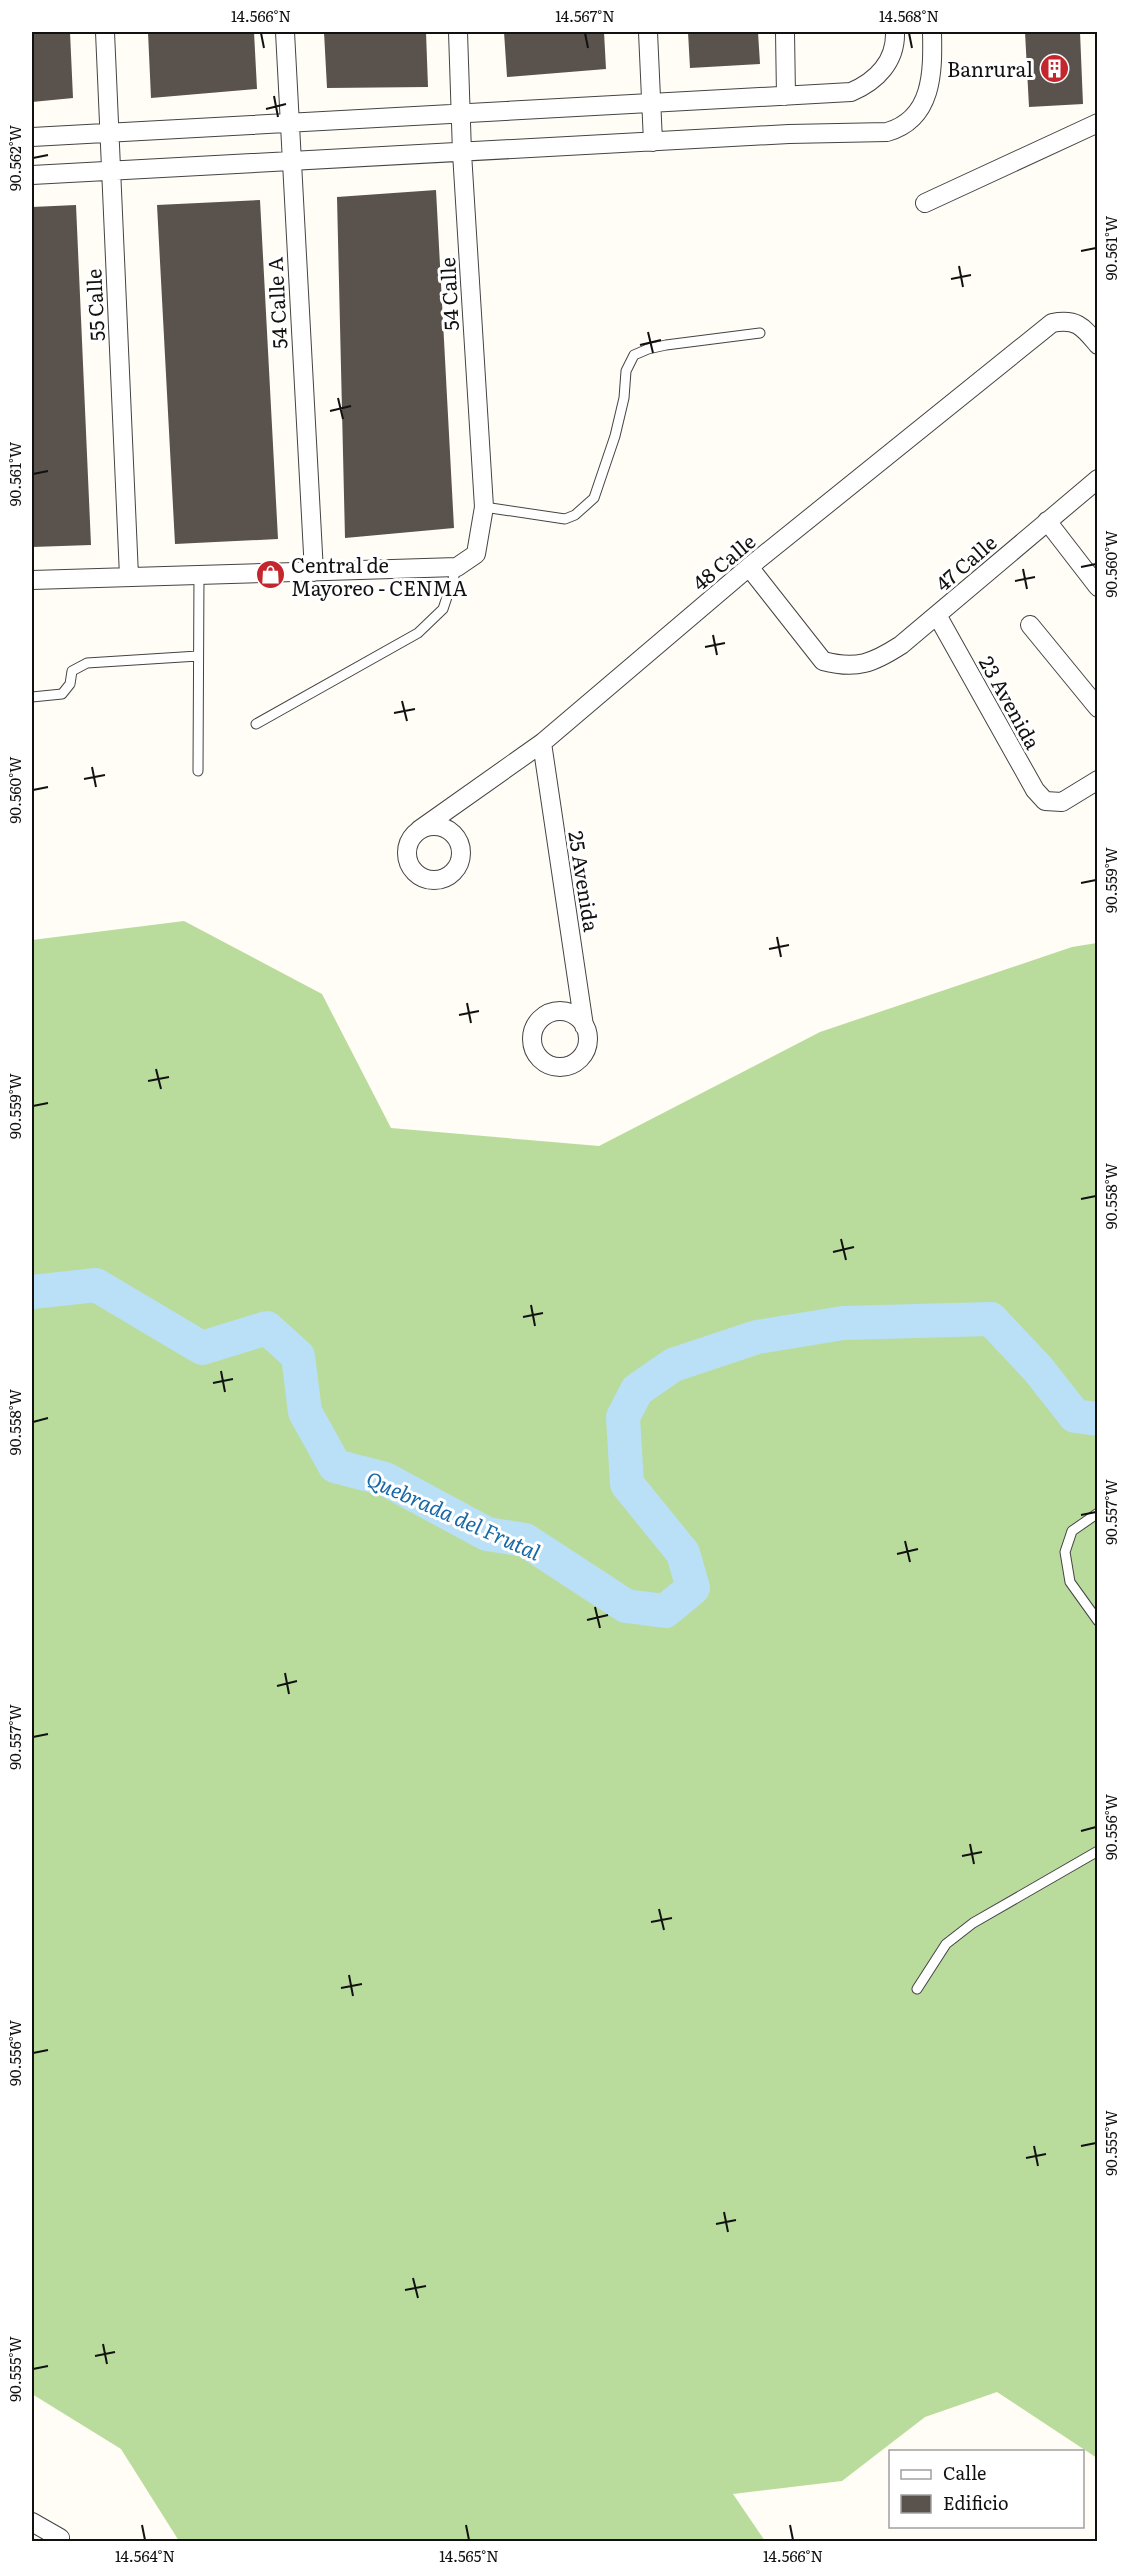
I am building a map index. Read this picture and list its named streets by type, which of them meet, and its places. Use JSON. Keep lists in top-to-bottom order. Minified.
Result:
{"streets":{"street":["54 Calle","54 Calle A","55 Calle","48 Calle","47 Calle","23 Avenida","25 Avenida"]},"crossings":[["48 Calle","47 Calle"],["48 Calle","25 Avenida"],["47 Calle","23 Avenida"]],"water":["Quebrada del Frutal"],"places":{"building":["Banrural"],"shop":["Central de Mayoreo - CENMA"]},"legend":["Calle","Edificio"],"coordinates":["14.566°N","14.567°N","14.568°N","90.562°W","90.561°W","90.560°W","90.559°W","90.558°W","90.557°W","90.556°W","90.555°W","14.564°N","14.565°N"]}
